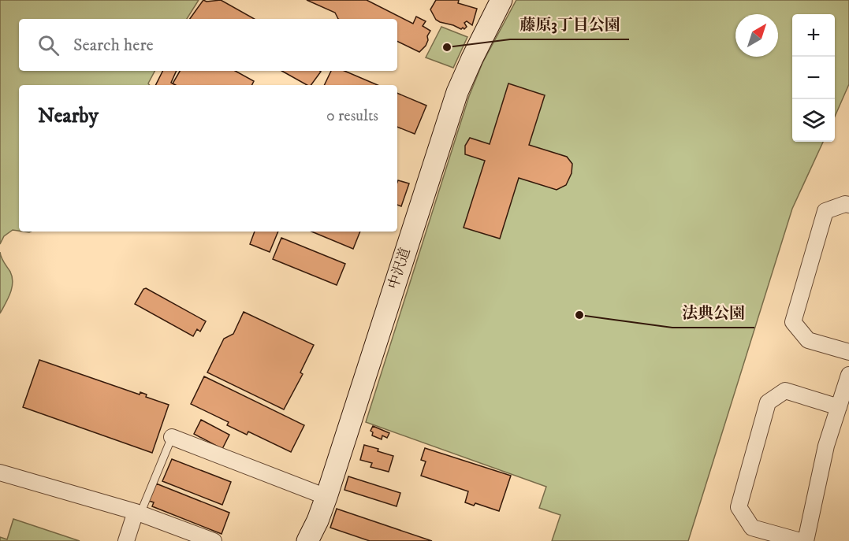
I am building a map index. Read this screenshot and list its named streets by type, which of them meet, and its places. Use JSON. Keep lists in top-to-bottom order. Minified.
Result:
{"streets":{"street":["中沢道"]},"places":["藤原3丁目公園","法典公園"],"north":"top right","page":{"map_buttons":["+","−"],"search":"Search here","heading":["Nearby","0 results"]}}
